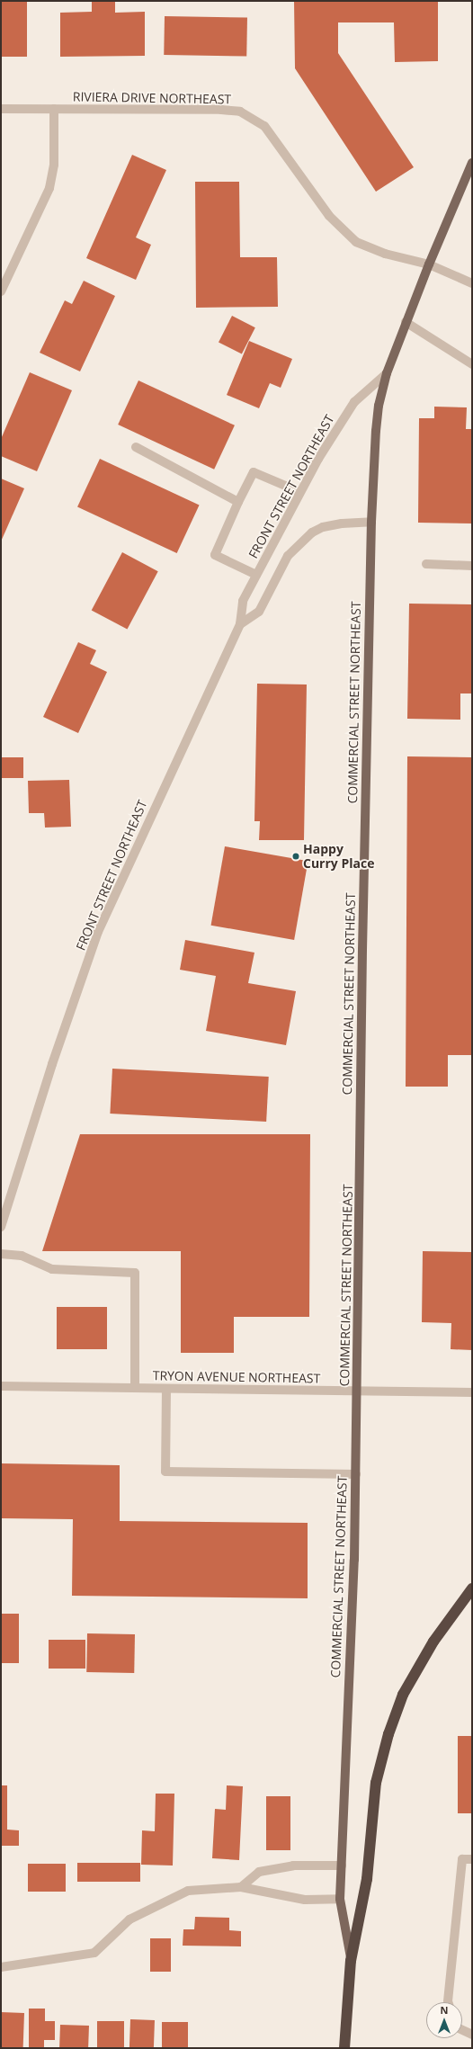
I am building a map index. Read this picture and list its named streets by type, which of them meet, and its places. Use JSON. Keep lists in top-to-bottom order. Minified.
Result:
{"streets":{"highway":["COMMERCIAL STREET NORTHEAST"],"main road":["FRONT STREET NORTHEAST"],"street":["RIVIERA DRIVE NORTHEAST","TRYON AVENUE NORTHEAST"]},"crossings":[["RIVIERA DRIVE NORTHEAST","FRONT STREET NORTHEAST"],["FRONT STREET NORTHEAST","COMMERCIAL STREET NORTHEAST"],["COMMERCIAL STREET NORTHEAST","TRYON AVENUE NORTHEAST"]],"places":["Happy Curry Place"],"north":"top"}
